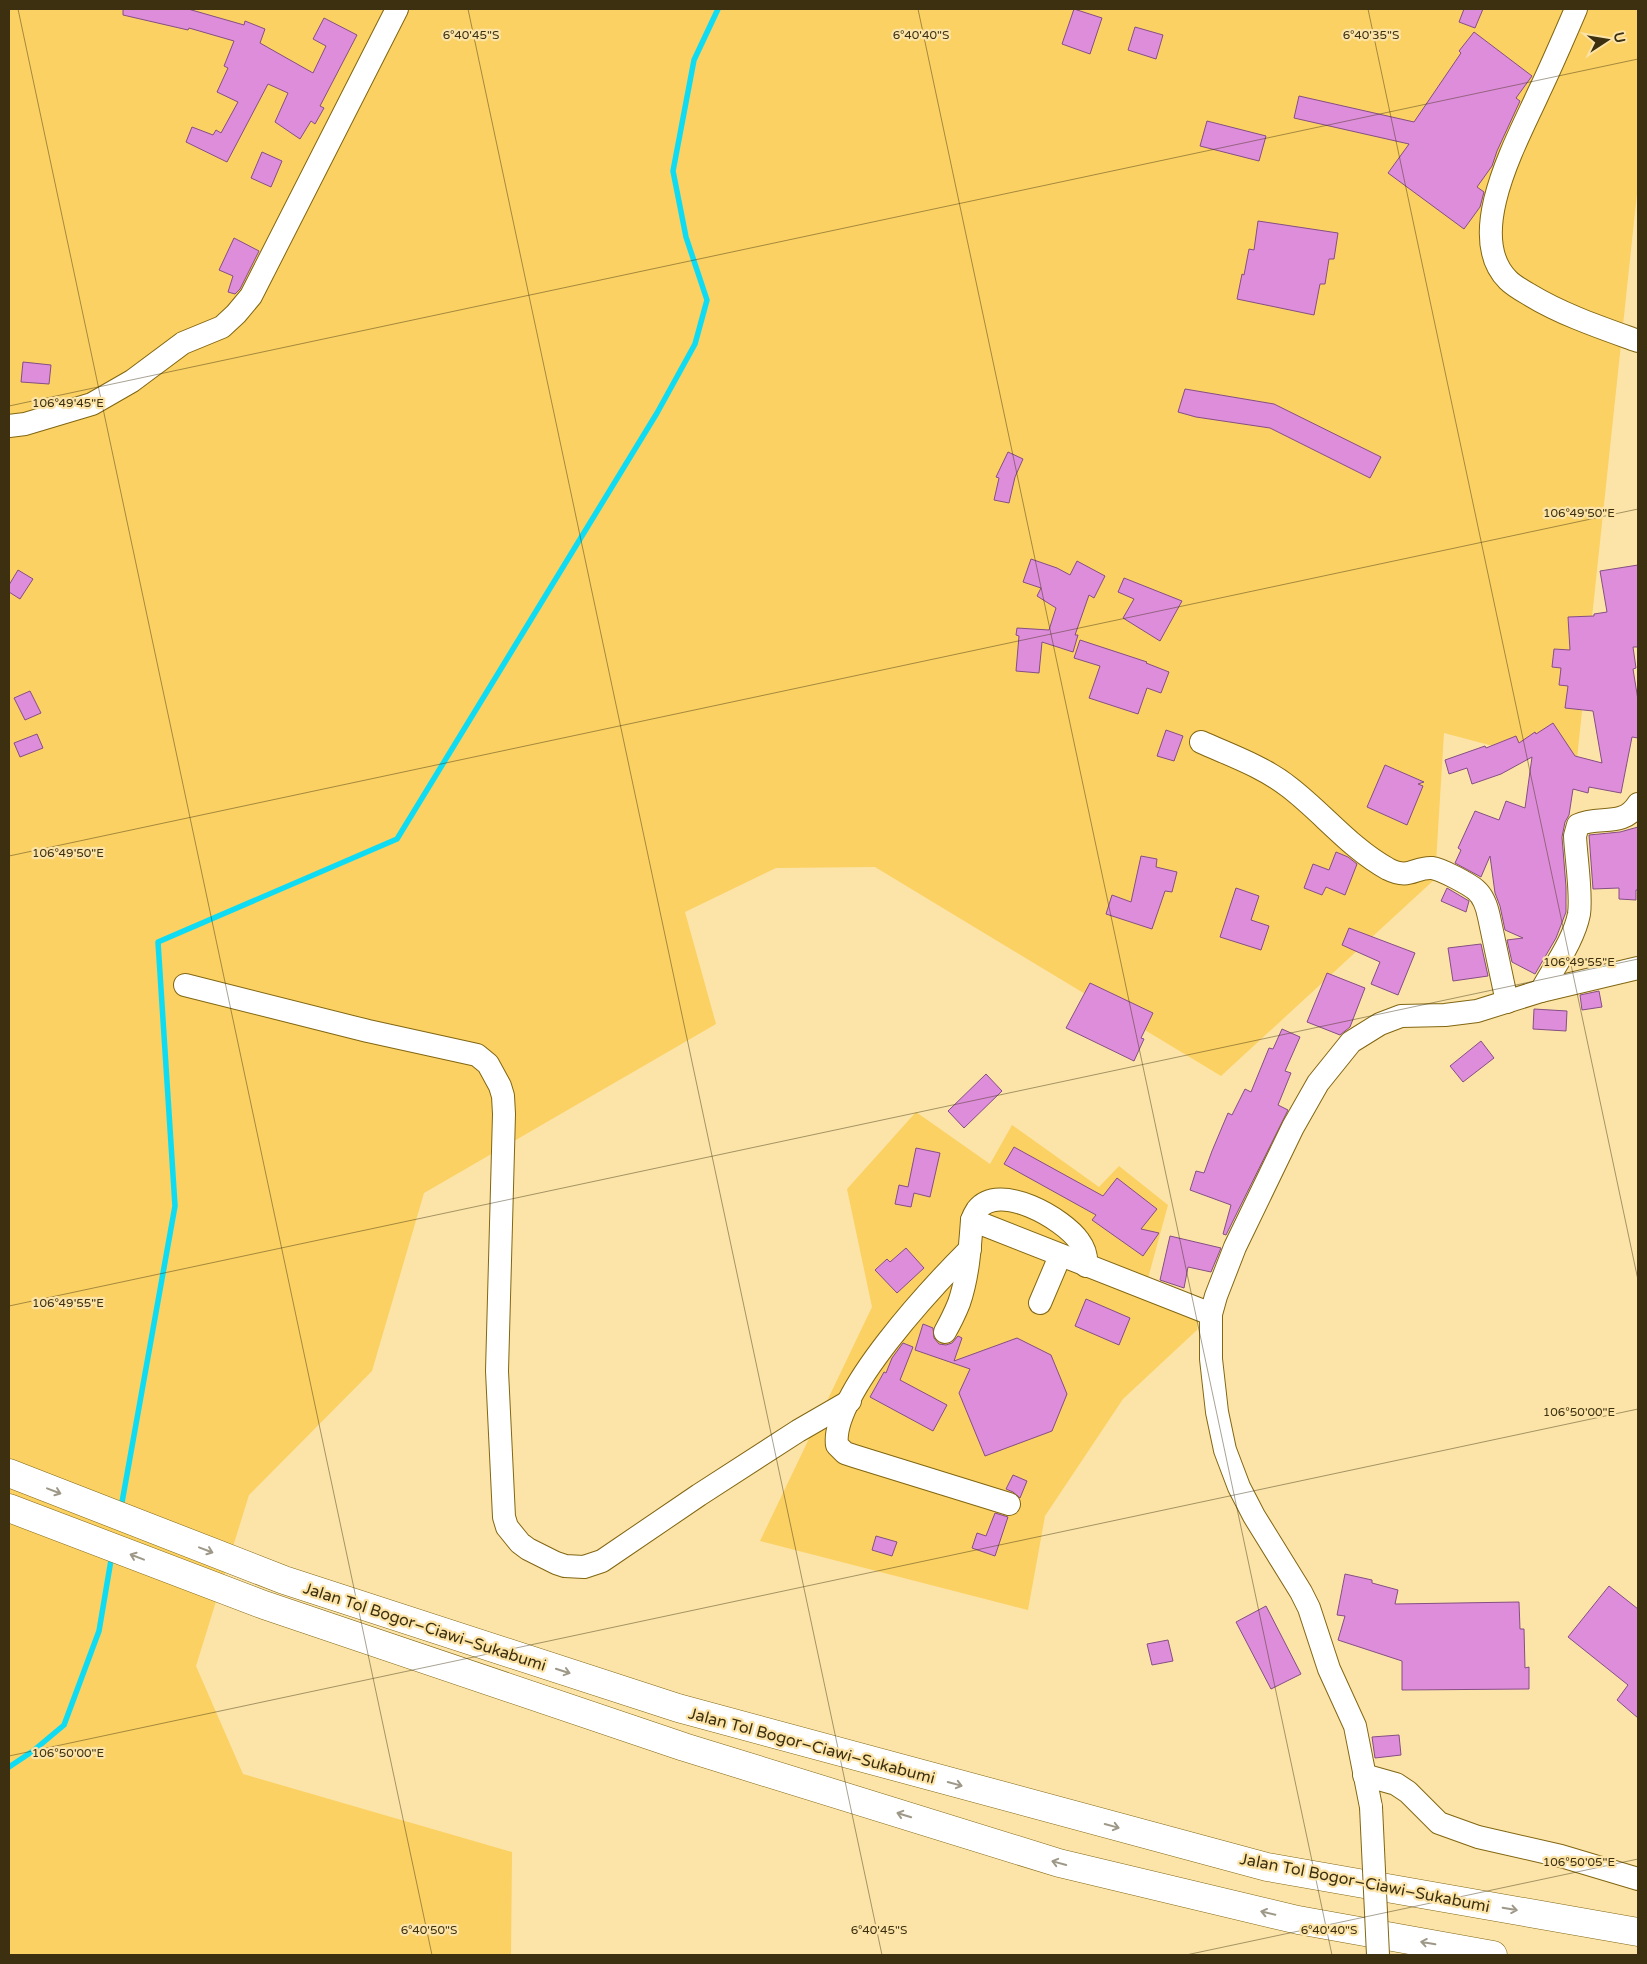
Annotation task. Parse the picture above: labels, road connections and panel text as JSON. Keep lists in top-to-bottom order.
{
  "streets": {
    "highway": ["Jalan Tol Bogor–Ciawi–Sukabumi"]
  },
  "north": "right",
  "coordinates": [
    "6°40'45\"S",
    "6°40'40\"S",
    "6°40'35\"S",
    "106°49'45\"E",
    "106°49'50\"E",
    "106°49'55\"E",
    "106°50'00\"E",
    "106°50'05\"E",
    "6°40'50\"S"
  ]
}
